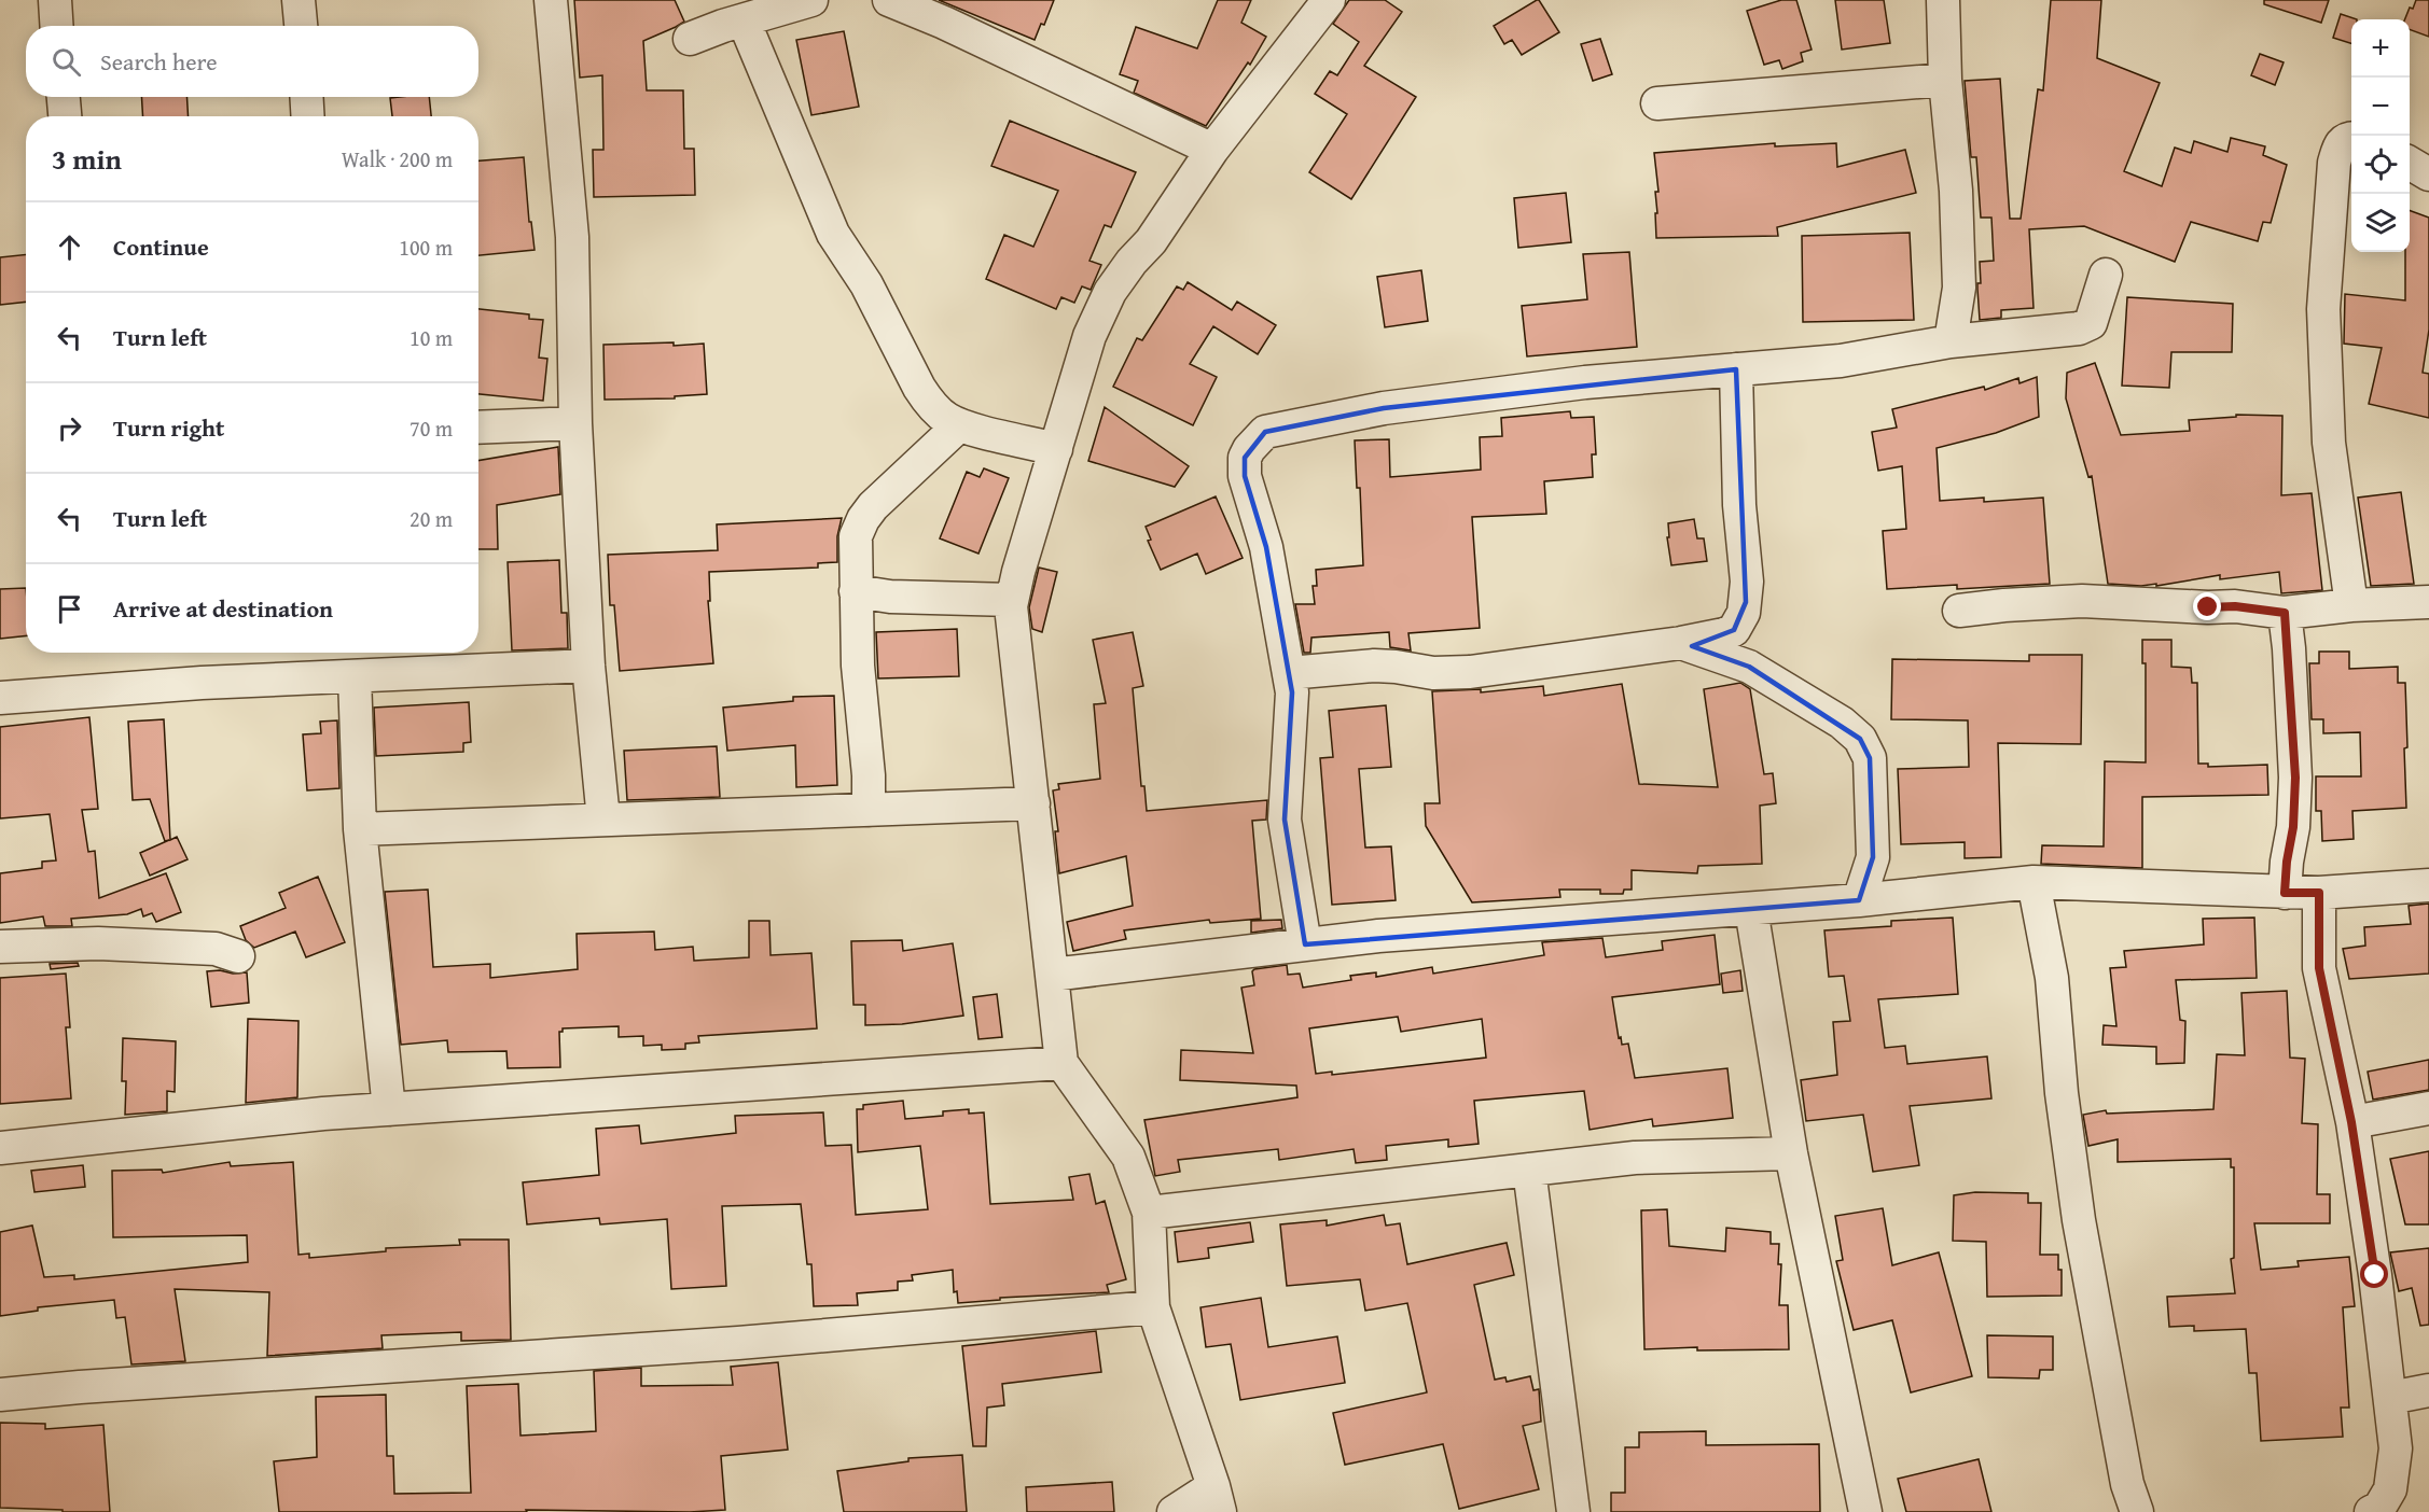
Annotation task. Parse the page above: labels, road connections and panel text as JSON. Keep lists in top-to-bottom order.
{
  "page": {
    "map_buttons": ["+", "−"],
    "search": "Search here",
    "heading": ["3 min", "Walk · 200 m"],
    "list": [
      ["Continue", "100 m"],
      ["Turn left", "10 m"],
      ["Turn right", "70 m"],
      ["Turn left", "20 m"],
      "Arrive at destination"
    ]
  }
}
